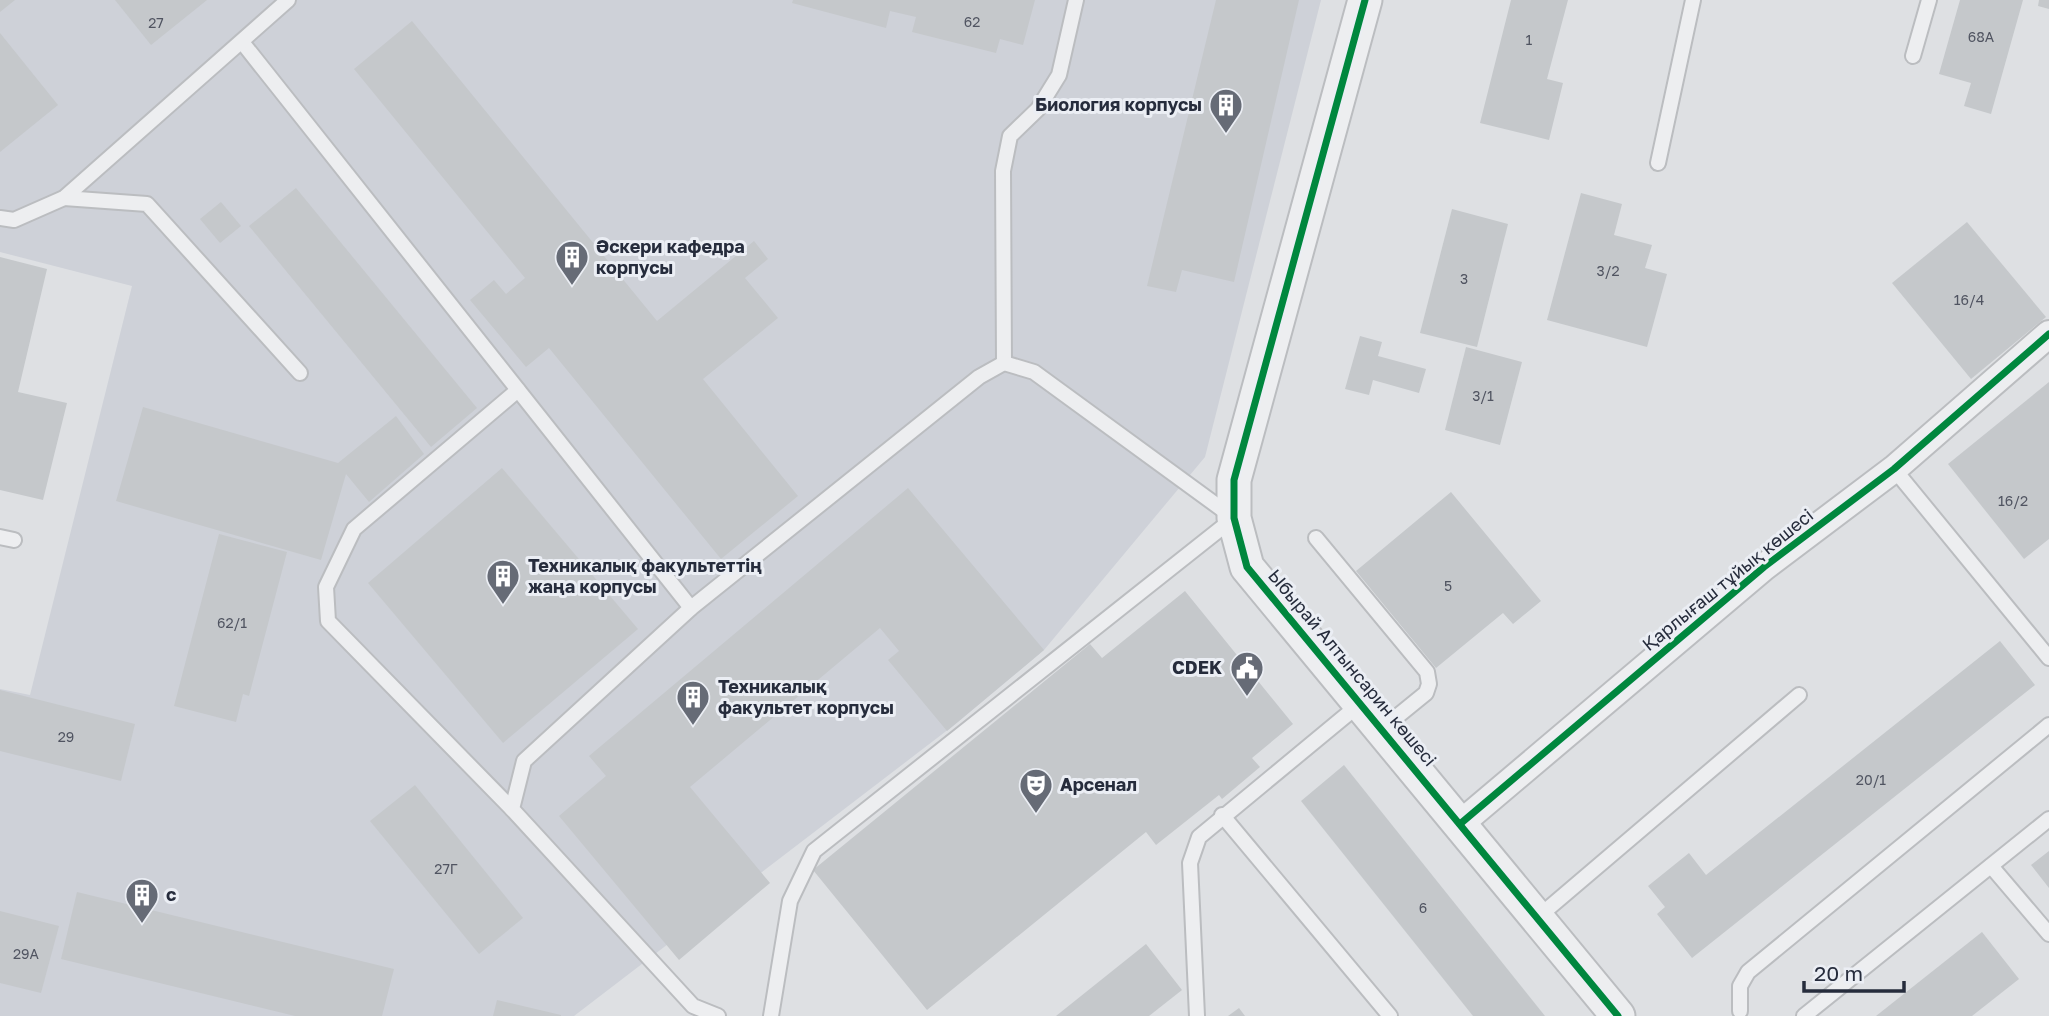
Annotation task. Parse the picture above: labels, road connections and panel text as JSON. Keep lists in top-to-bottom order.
{
  "streets": {
    "street": ["Қарлығаш тұйық көшесі", "Ыбырай Алтынсарин көшесі"]
  },
  "crossings": [
    ["Қарлығаш тұйық көшесі", "Ыбырай Алтынсарин көшесі"]
  ],
  "places": {
    "building": [
      "Биология корпусы",
      "Әскери кафедра корпусы",
      "Техникалық факультеттің жаңа корпусы",
      "Техникалық факультет корпусы",
      "с"
    ],
    "public building": ["CDEK"],
    "theatre": ["Арсенал"]
  },
  "house_numbers": [
    "62",
    "27",
    "68А",
    "1",
    "3/2",
    "3",
    "16/4",
    "3/1",
    "16/2",
    "5",
    "62/1",
    "29",
    "20/1",
    "27Г",
    "6",
    "29А"
  ],
  "scale_bar": "20 m"
}
